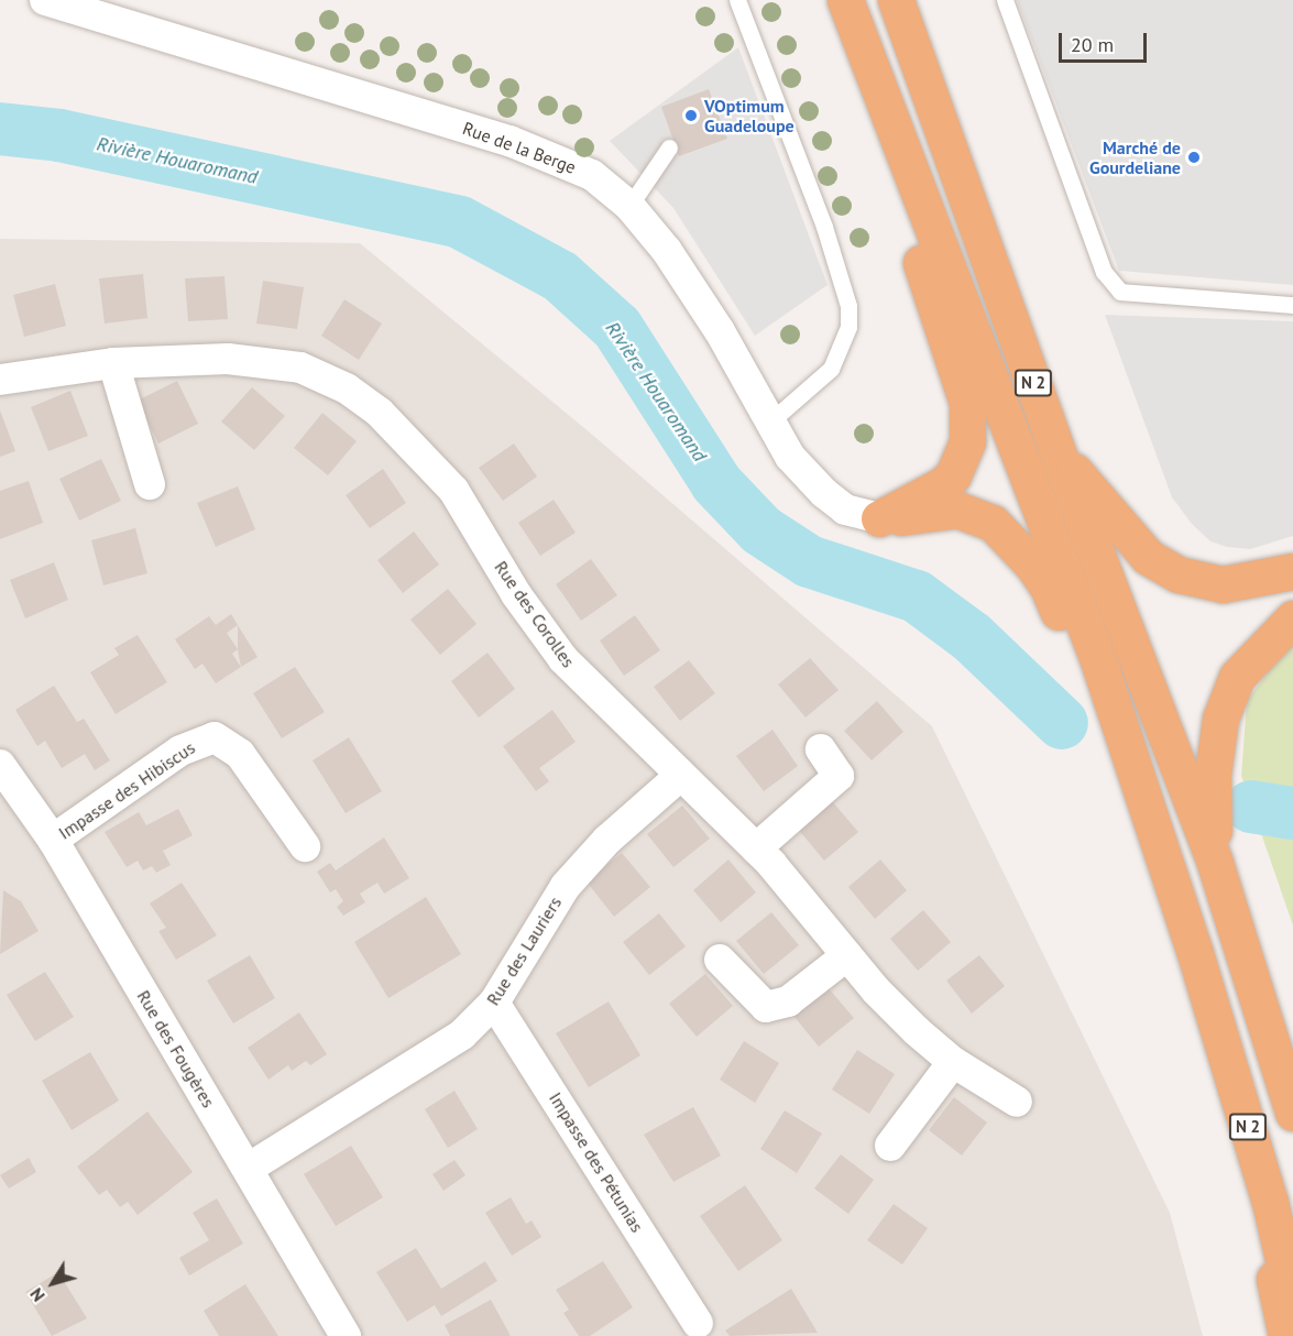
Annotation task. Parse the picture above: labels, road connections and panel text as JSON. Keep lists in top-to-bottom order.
{
  "streets": {
    "highway": ["N 2"],
    "street": [
      "Rue de la Berge",
      "Rue des Corolles",
      "Impasse des Hibiscus",
      "Rue des Lauriers",
      "Rue des Fougères",
      "Impasse des Pétunias"
    ]
  },
  "crossings": [
    ["Rue des Corolles", "Rue des Lauriers"],
    ["Impasse des Hibiscus", "Rue des Fougères"],
    ["Rue des Lauriers", "Rue des Fougères"],
    ["Rue des Lauriers", "Impasse des Pétunias"]
  ],
  "water": ["Rivière Houaromand"],
  "places": ["VOptimum Guadeloupe", "Marché de Gourdeliane"],
  "scale_bar": "20 m",
  "north": "bottom left"
}
